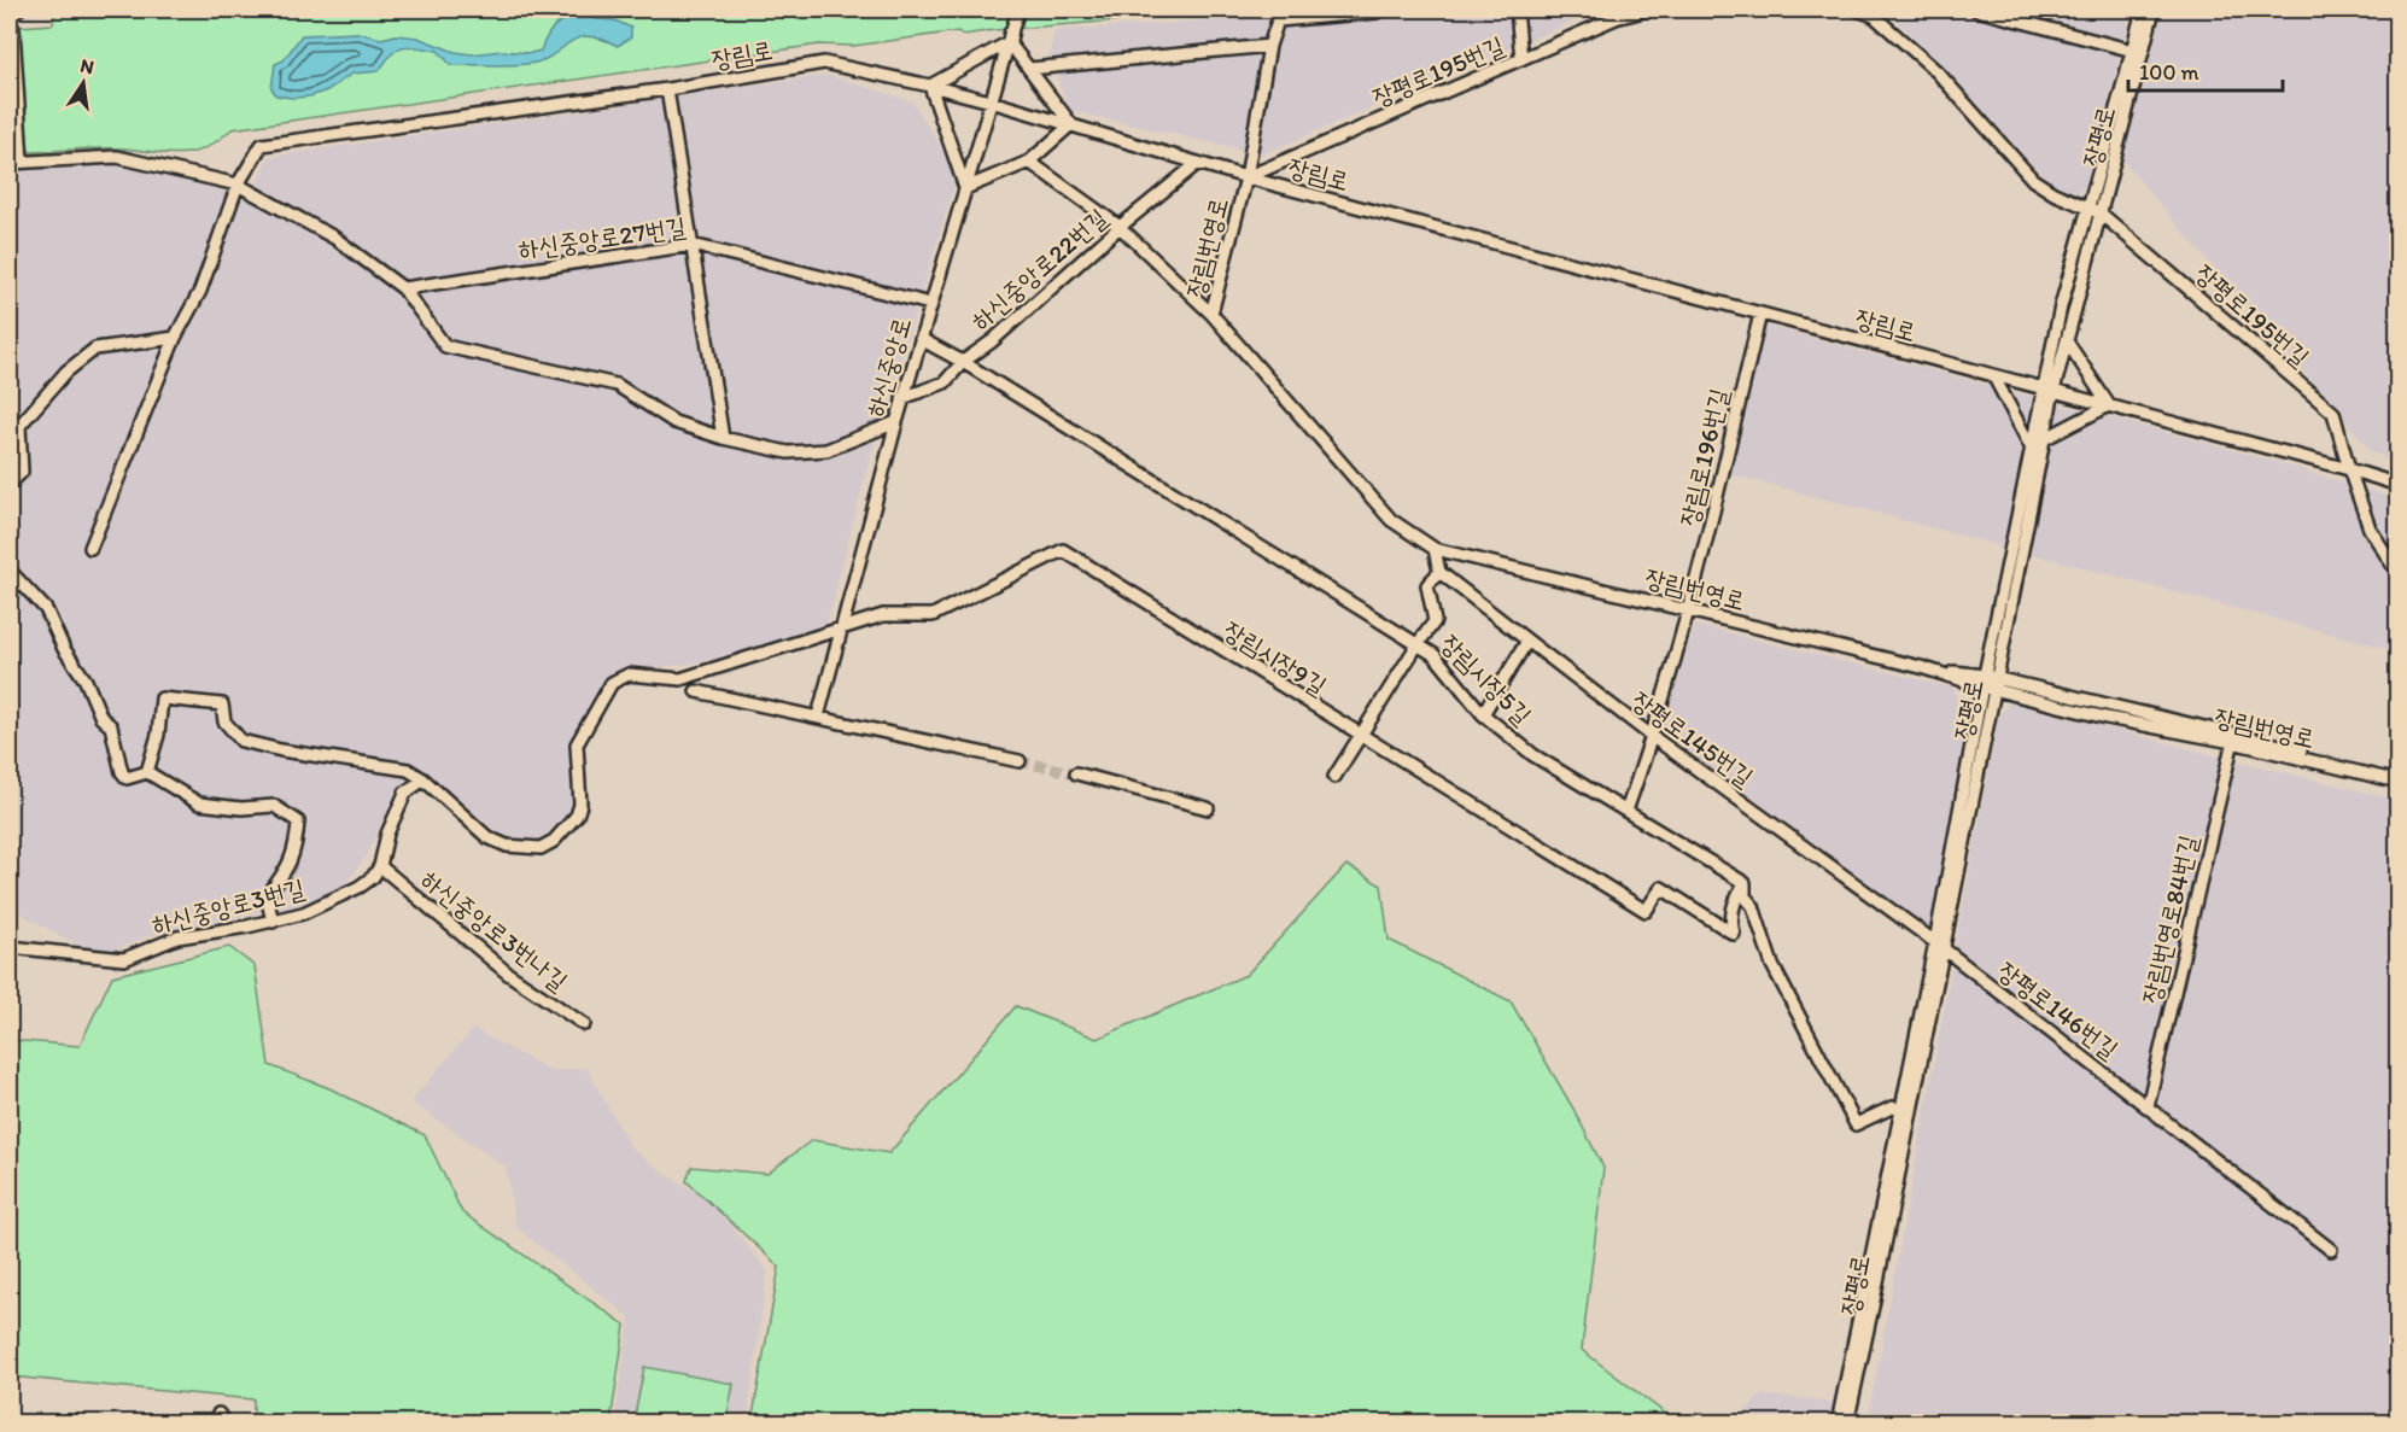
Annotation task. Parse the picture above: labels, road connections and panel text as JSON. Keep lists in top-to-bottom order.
{
  "streets": {
    "street": [
      "장림로",
      "장평로195번길",
      "장평로",
      "하신중앙로27번길",
      "장림번영로",
      "하신중앙로22번길",
      "하신중앙로",
      "장림로196번길",
      "장림시장9길",
      "장림시장5길",
      "장평로145번길",
      "하신중앙로3번길",
      "장림번영로84번길",
      "하신중앙로3번나길",
      "장평로146번길"
    ]
  },
  "crossings": [
    ["장림로", "장평로195번길"],
    ["장림로", "장평로"],
    ["장림로", "장림번영로"],
    ["장림로", "하신중앙로22번길"],
    ["장림로", "하신중앙로"],
    ["장림로", "장림로196번길"],
    ["장평로195번길", "장평로"],
    ["장평로195번길", "장림번영로"],
    ["장평로", "장림번영로"],
    ["장평로", "장평로145번길"],
    ["장평로", "장평로146번길"],
    ["하신중앙로27번길", "하신중앙로"],
    ["장림번영로", "장림로196번길"],
    ["장림번영로", "장림번영로84번길"],
    ["하신중앙로22번길", "하신중앙로"],
    ["하신중앙로22번길", "장림시장5길"],
    ["하신중앙로", "장림시장9길"],
    ["하신중앙로", "장림시장5길"],
    ["장림로196번길", "장림시장5길"],
    ["장림로196번길", "장평로145번길"],
    ["장림시장9길", "장림시장5길"],
    ["장평로145번길", "장평로146번길"],
    ["하신중앙로3번길", "하신중앙로3번나길"],
    ["장림번영로84번길", "장평로146번길"]
  ],
  "scale_bar": "100 m",
  "north": "top"
}
